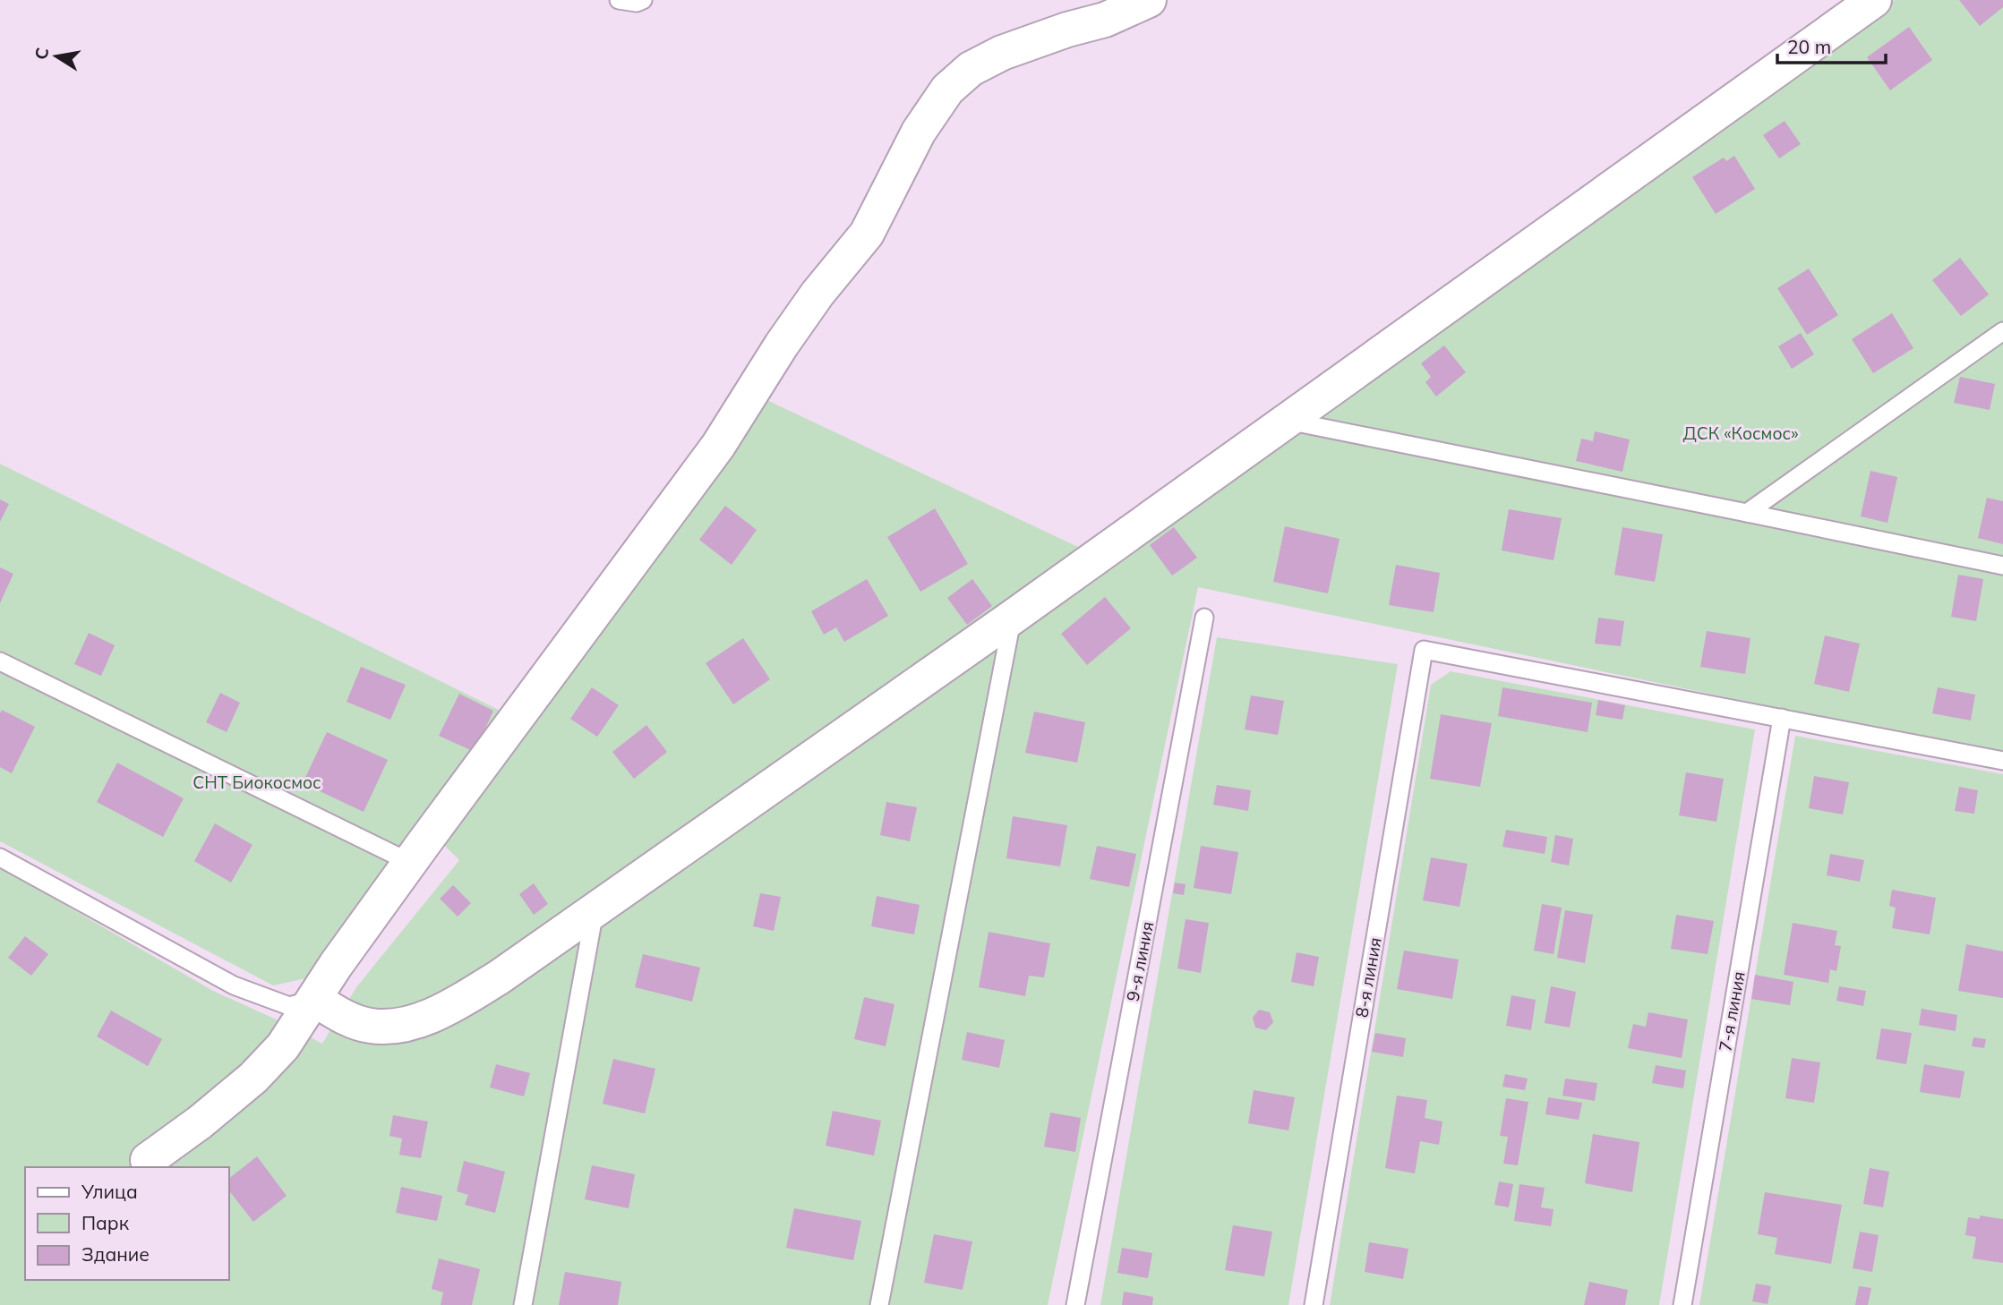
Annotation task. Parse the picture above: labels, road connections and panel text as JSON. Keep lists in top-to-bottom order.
{
  "streets": {
    "lane": ["9-я линия", "8-я линия", "7-я линия"]
  },
  "crossings": [
    ["8-я линия", "7-я линия"]
  ],
  "parks": ["ДСК «Космос»", "СНТ Биокосмос"],
  "legend": ["Улица", "Парк", "Здание"],
  "scale_bar": "20 m",
  "north": "left"
}
